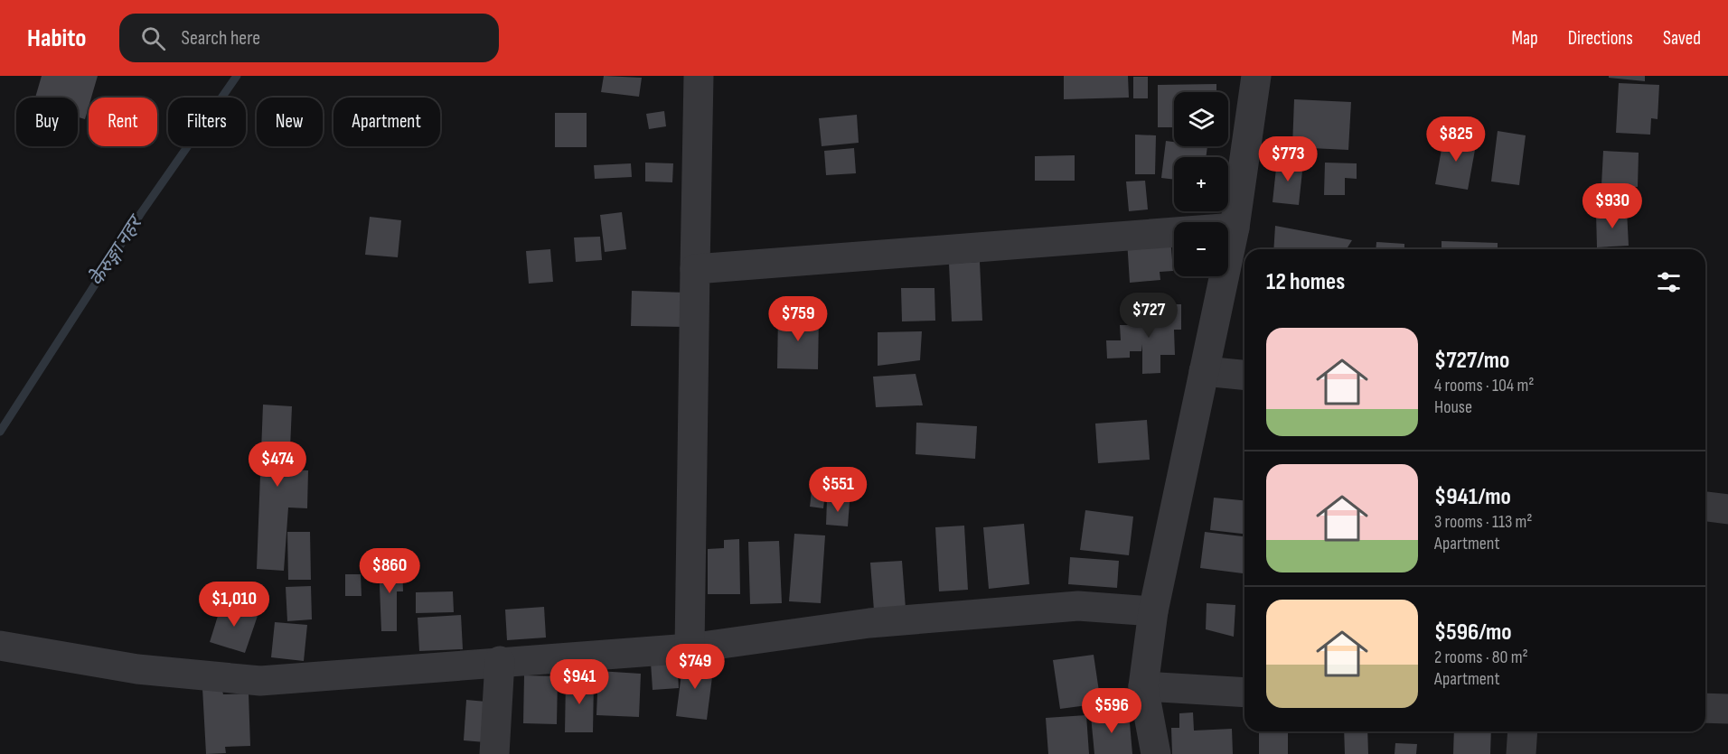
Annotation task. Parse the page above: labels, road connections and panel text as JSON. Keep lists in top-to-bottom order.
{
  "water": ["केेरुङ्गा नहर"],
  "page": {
    "header": "Habito",
    "search": "Search here",
    "nav": ["Map", "Directions", "Saved"],
    "map_buttons": ["+", "−"],
    "chip": [
      "Buy",
      "Rent",
      "Filters",
      "New",
      "Apartment"
    ],
    "price": [
      "$825",
      "$773",
      "$930",
      "$727",
      "$759",
      "$474",
      "$551",
      "$860",
      "$1,010",
      "$749",
      "$941",
      "$596"
    ],
    "heading": "12 homes",
    "list": [
      {
        "name": "$727/mo",
        "note": "4 rooms · 104 m² · House"
      },
      {
        "name": "$941/mo",
        "note": "3 rooms · 113 m² · Apartment"
      },
      {
        "name": "$596/mo",
        "note": "2 rooms · 80 m² · Apartment"
      }
    ]
  }
}
